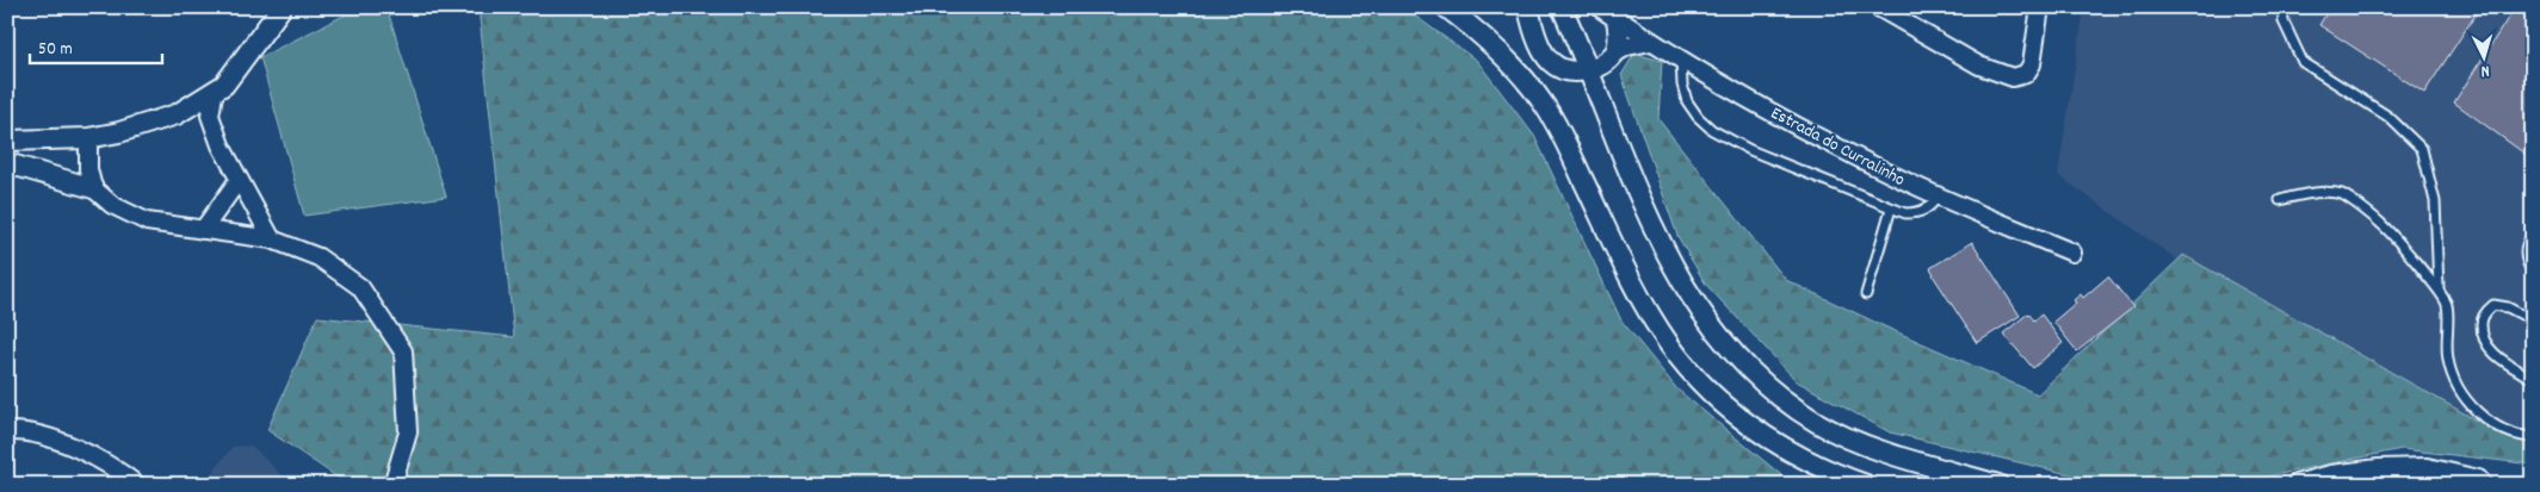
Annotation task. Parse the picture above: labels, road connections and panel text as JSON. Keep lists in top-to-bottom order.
{
  "streets": {
    "street": ["Estrada do Curralinho"]
  },
  "scale_bar": "50 m",
  "north": "bottom"
}
